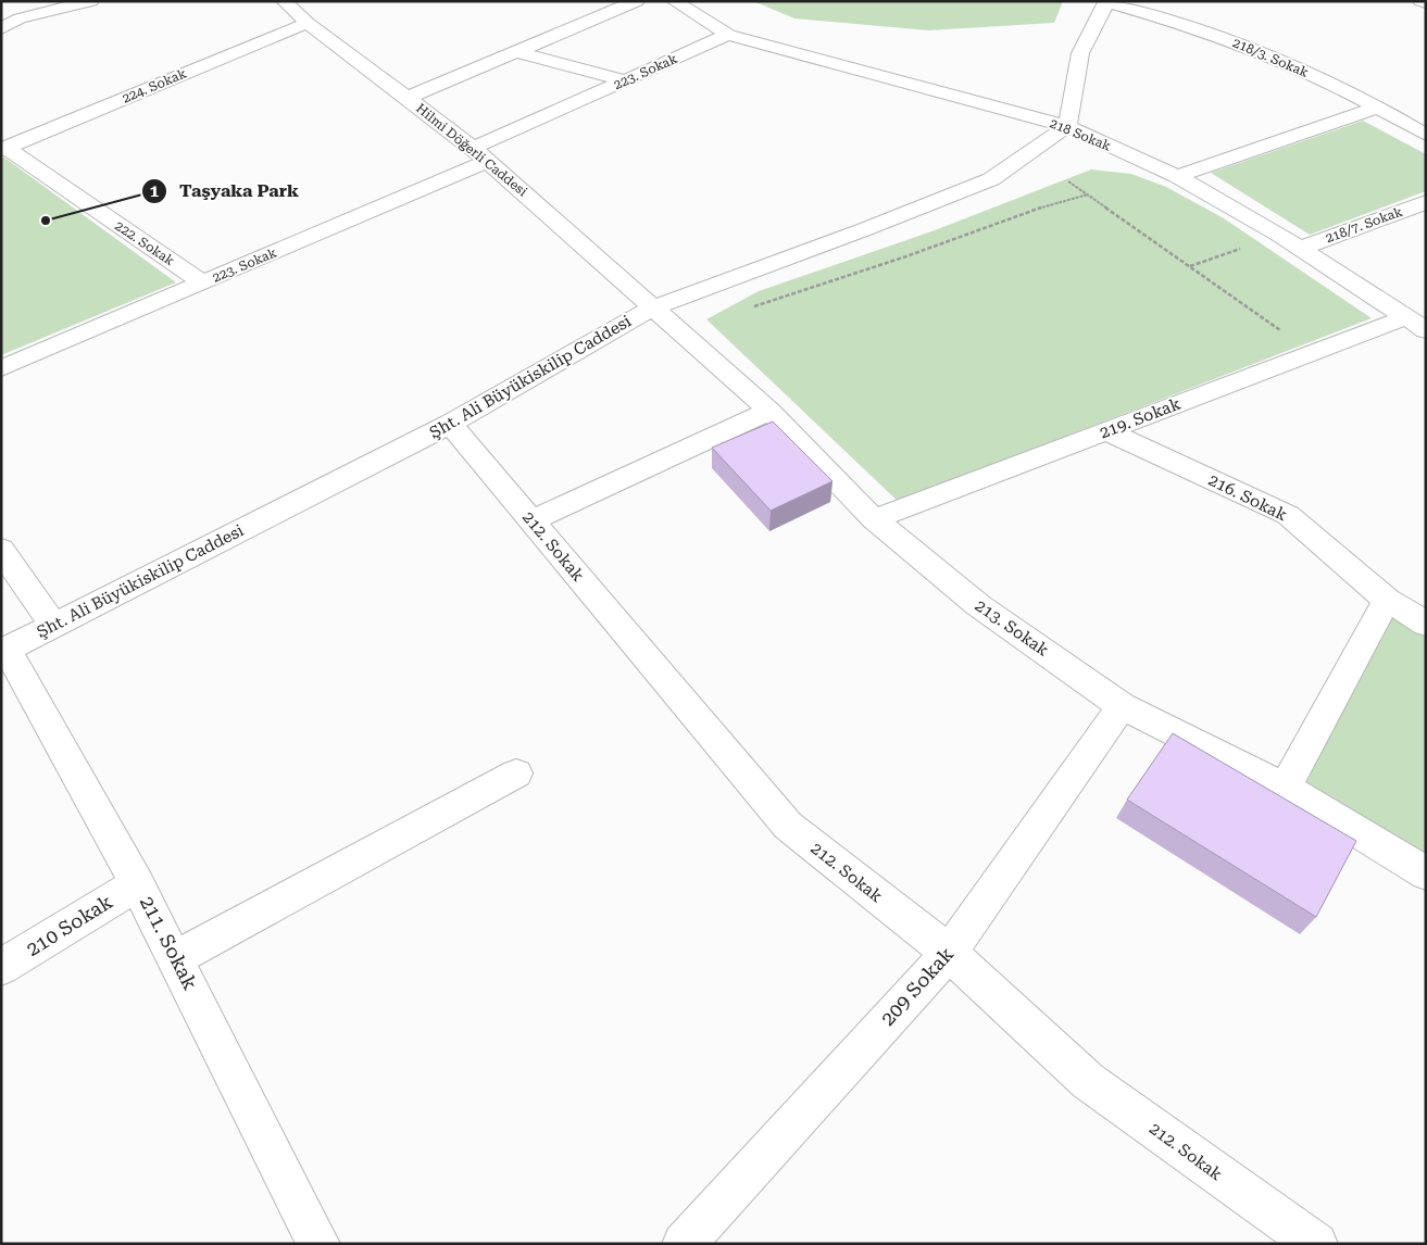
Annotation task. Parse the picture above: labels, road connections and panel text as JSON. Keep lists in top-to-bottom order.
{
  "streets": {
    "street": [
      "218/3. Sokak",
      "223. Sokak",
      "224. Sokak",
      "218 Sokak",
      "Hilmi Döğerli Caddesi",
      "218/7. Sokak",
      "222. Sokak",
      "Şht. Ali Büyükiskilip Caddesi",
      "219. Sokak",
      "216. Sokak",
      "212. Sokak",
      "213. Sokak",
      "210 Sokak",
      "211. Sokak",
      "209 Sokak"
    ]
  },
  "crossings": [
    ["223. Sokak", "218 Sokak"],
    ["223. Sokak", "Hilmi Döğerli Caddesi"],
    ["223. Sokak", "222. Sokak"],
    ["224. Sokak", "Hilmi Döğerli Caddesi"],
    ["224. Sokak", "222. Sokak"],
    ["218 Sokak", "218/7. Sokak"],
    ["218 Sokak", "Şht. Ali Büyükiskilip Caddesi"],
    ["218 Sokak", "219. Sokak"],
    ["Hilmi Döğerli Caddesi", "Şht. Ali Büyükiskilip Caddesi"],
    ["Hilmi Döğerli Caddesi", "213. Sokak"],
    ["Şht. Ali Büyükiskilip Caddesi", "212. Sokak"],
    ["Şht. Ali Büyükiskilip Caddesi", "213. Sokak"],
    ["Şht. Ali Büyükiskilip Caddesi", "211. Sokak"],
    ["219. Sokak", "216. Sokak"],
    ["219. Sokak", "213. Sokak"],
    ["212. Sokak", "209 Sokak"],
    ["213. Sokak", "209 Sokak"],
    ["210 Sokak", "211. Sokak"]
  ],
  "places": ["Taşyaka Park"]
}
